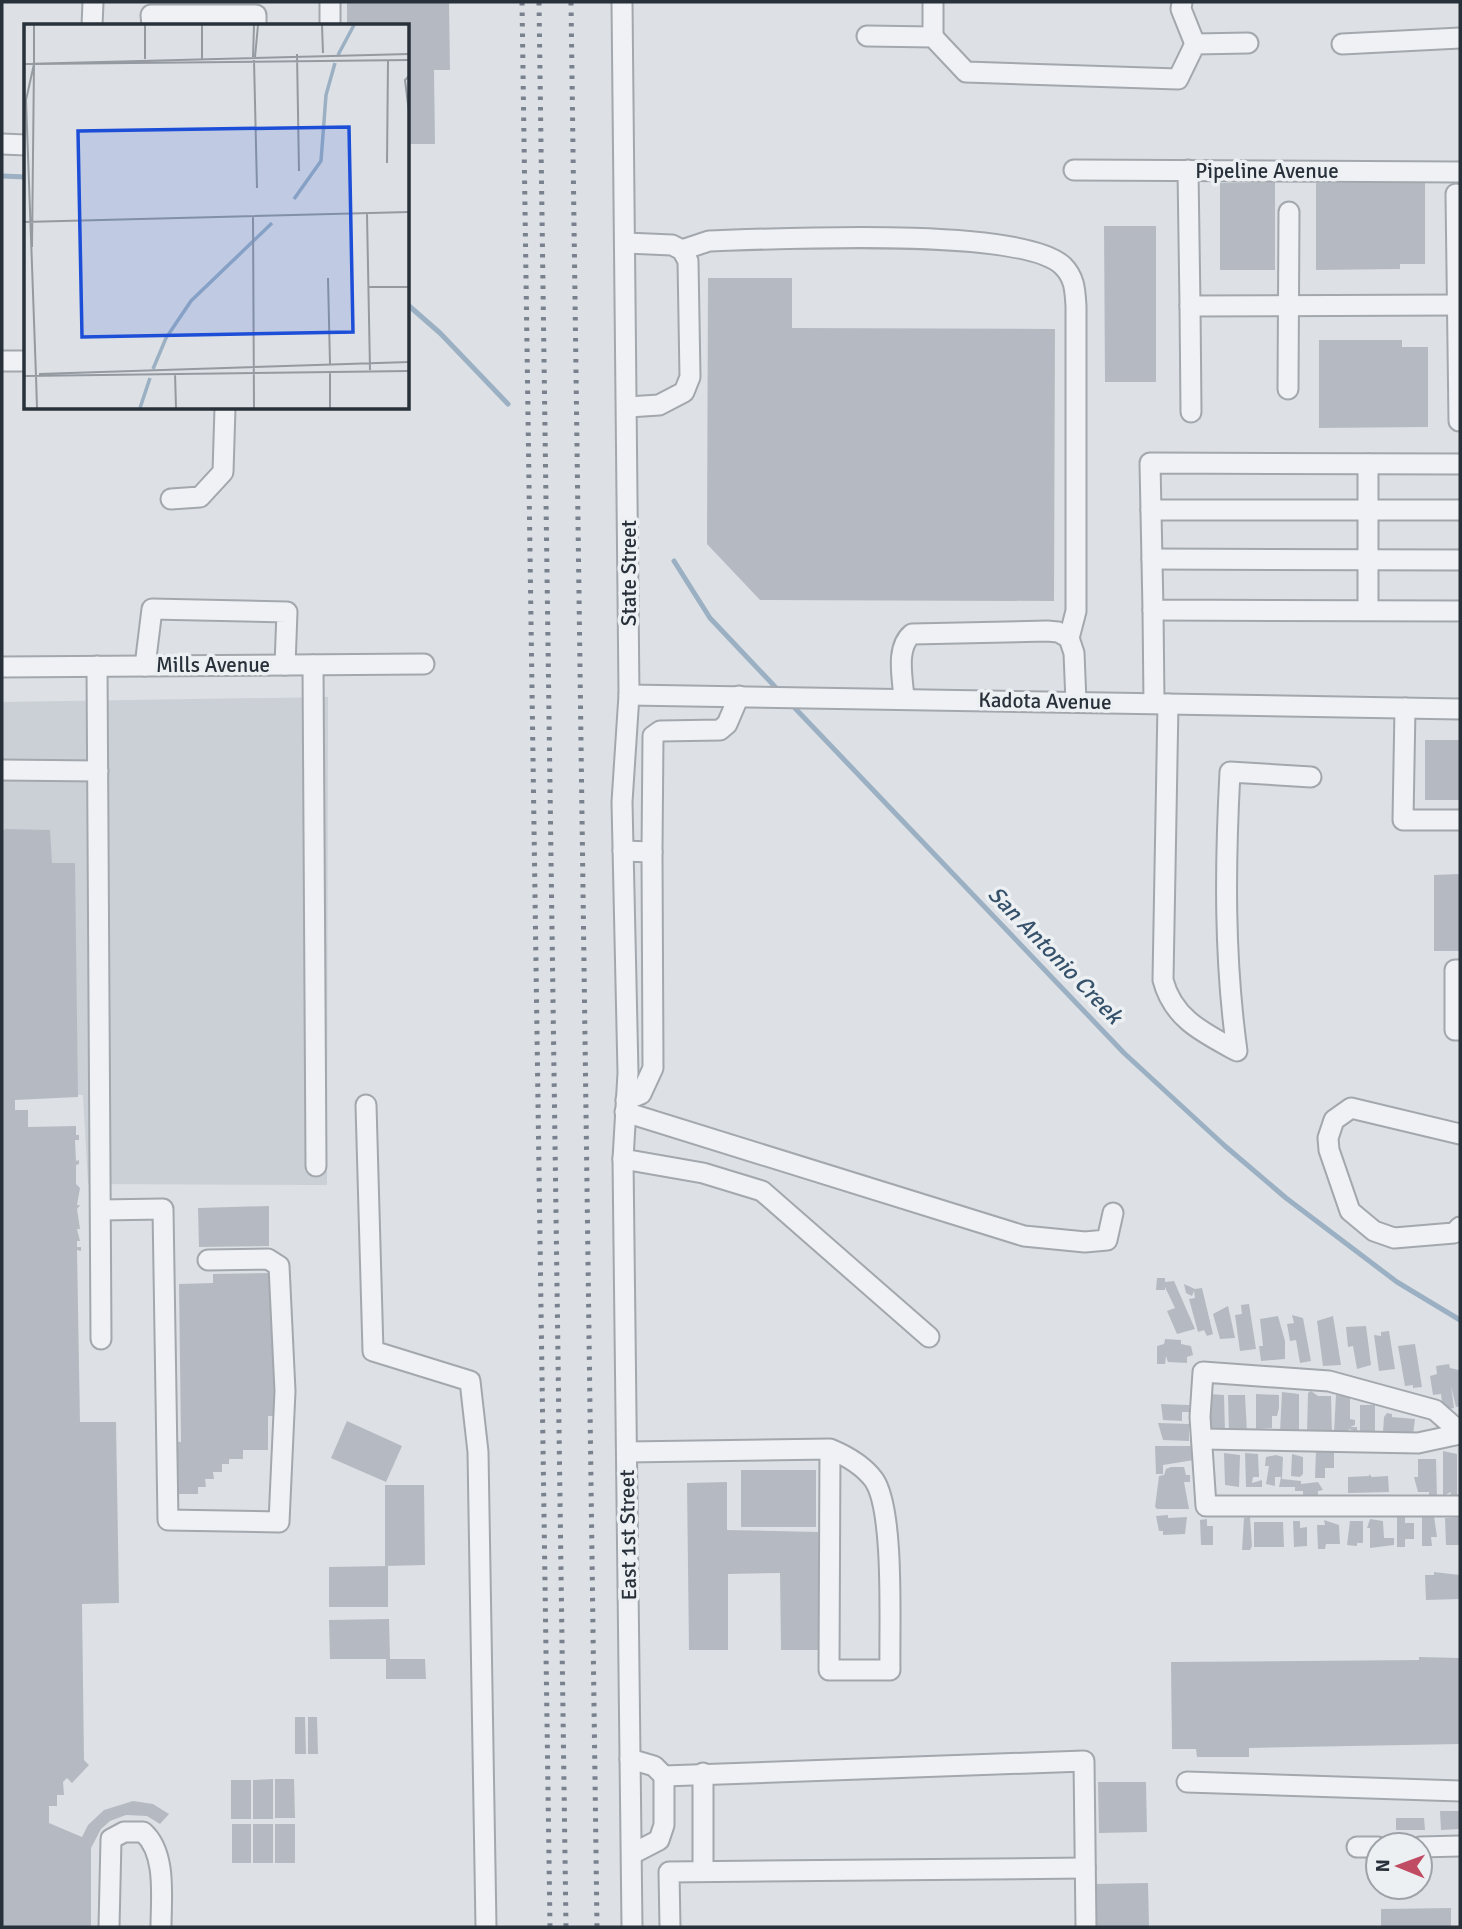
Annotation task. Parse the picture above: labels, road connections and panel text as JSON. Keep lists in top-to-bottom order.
{
  "streets": {
    "street": [
      "Pipeline Avenue",
      "State Street",
      "Mills Avenue",
      "Kadota Avenue",
      "East 1st Street"
    ]
  },
  "crossings": [
    ["State Street", "Kadota Avenue"],
    ["State Street", "East 1st Street"]
  ],
  "water": ["San Antonio Creek"],
  "north": "left"
}
